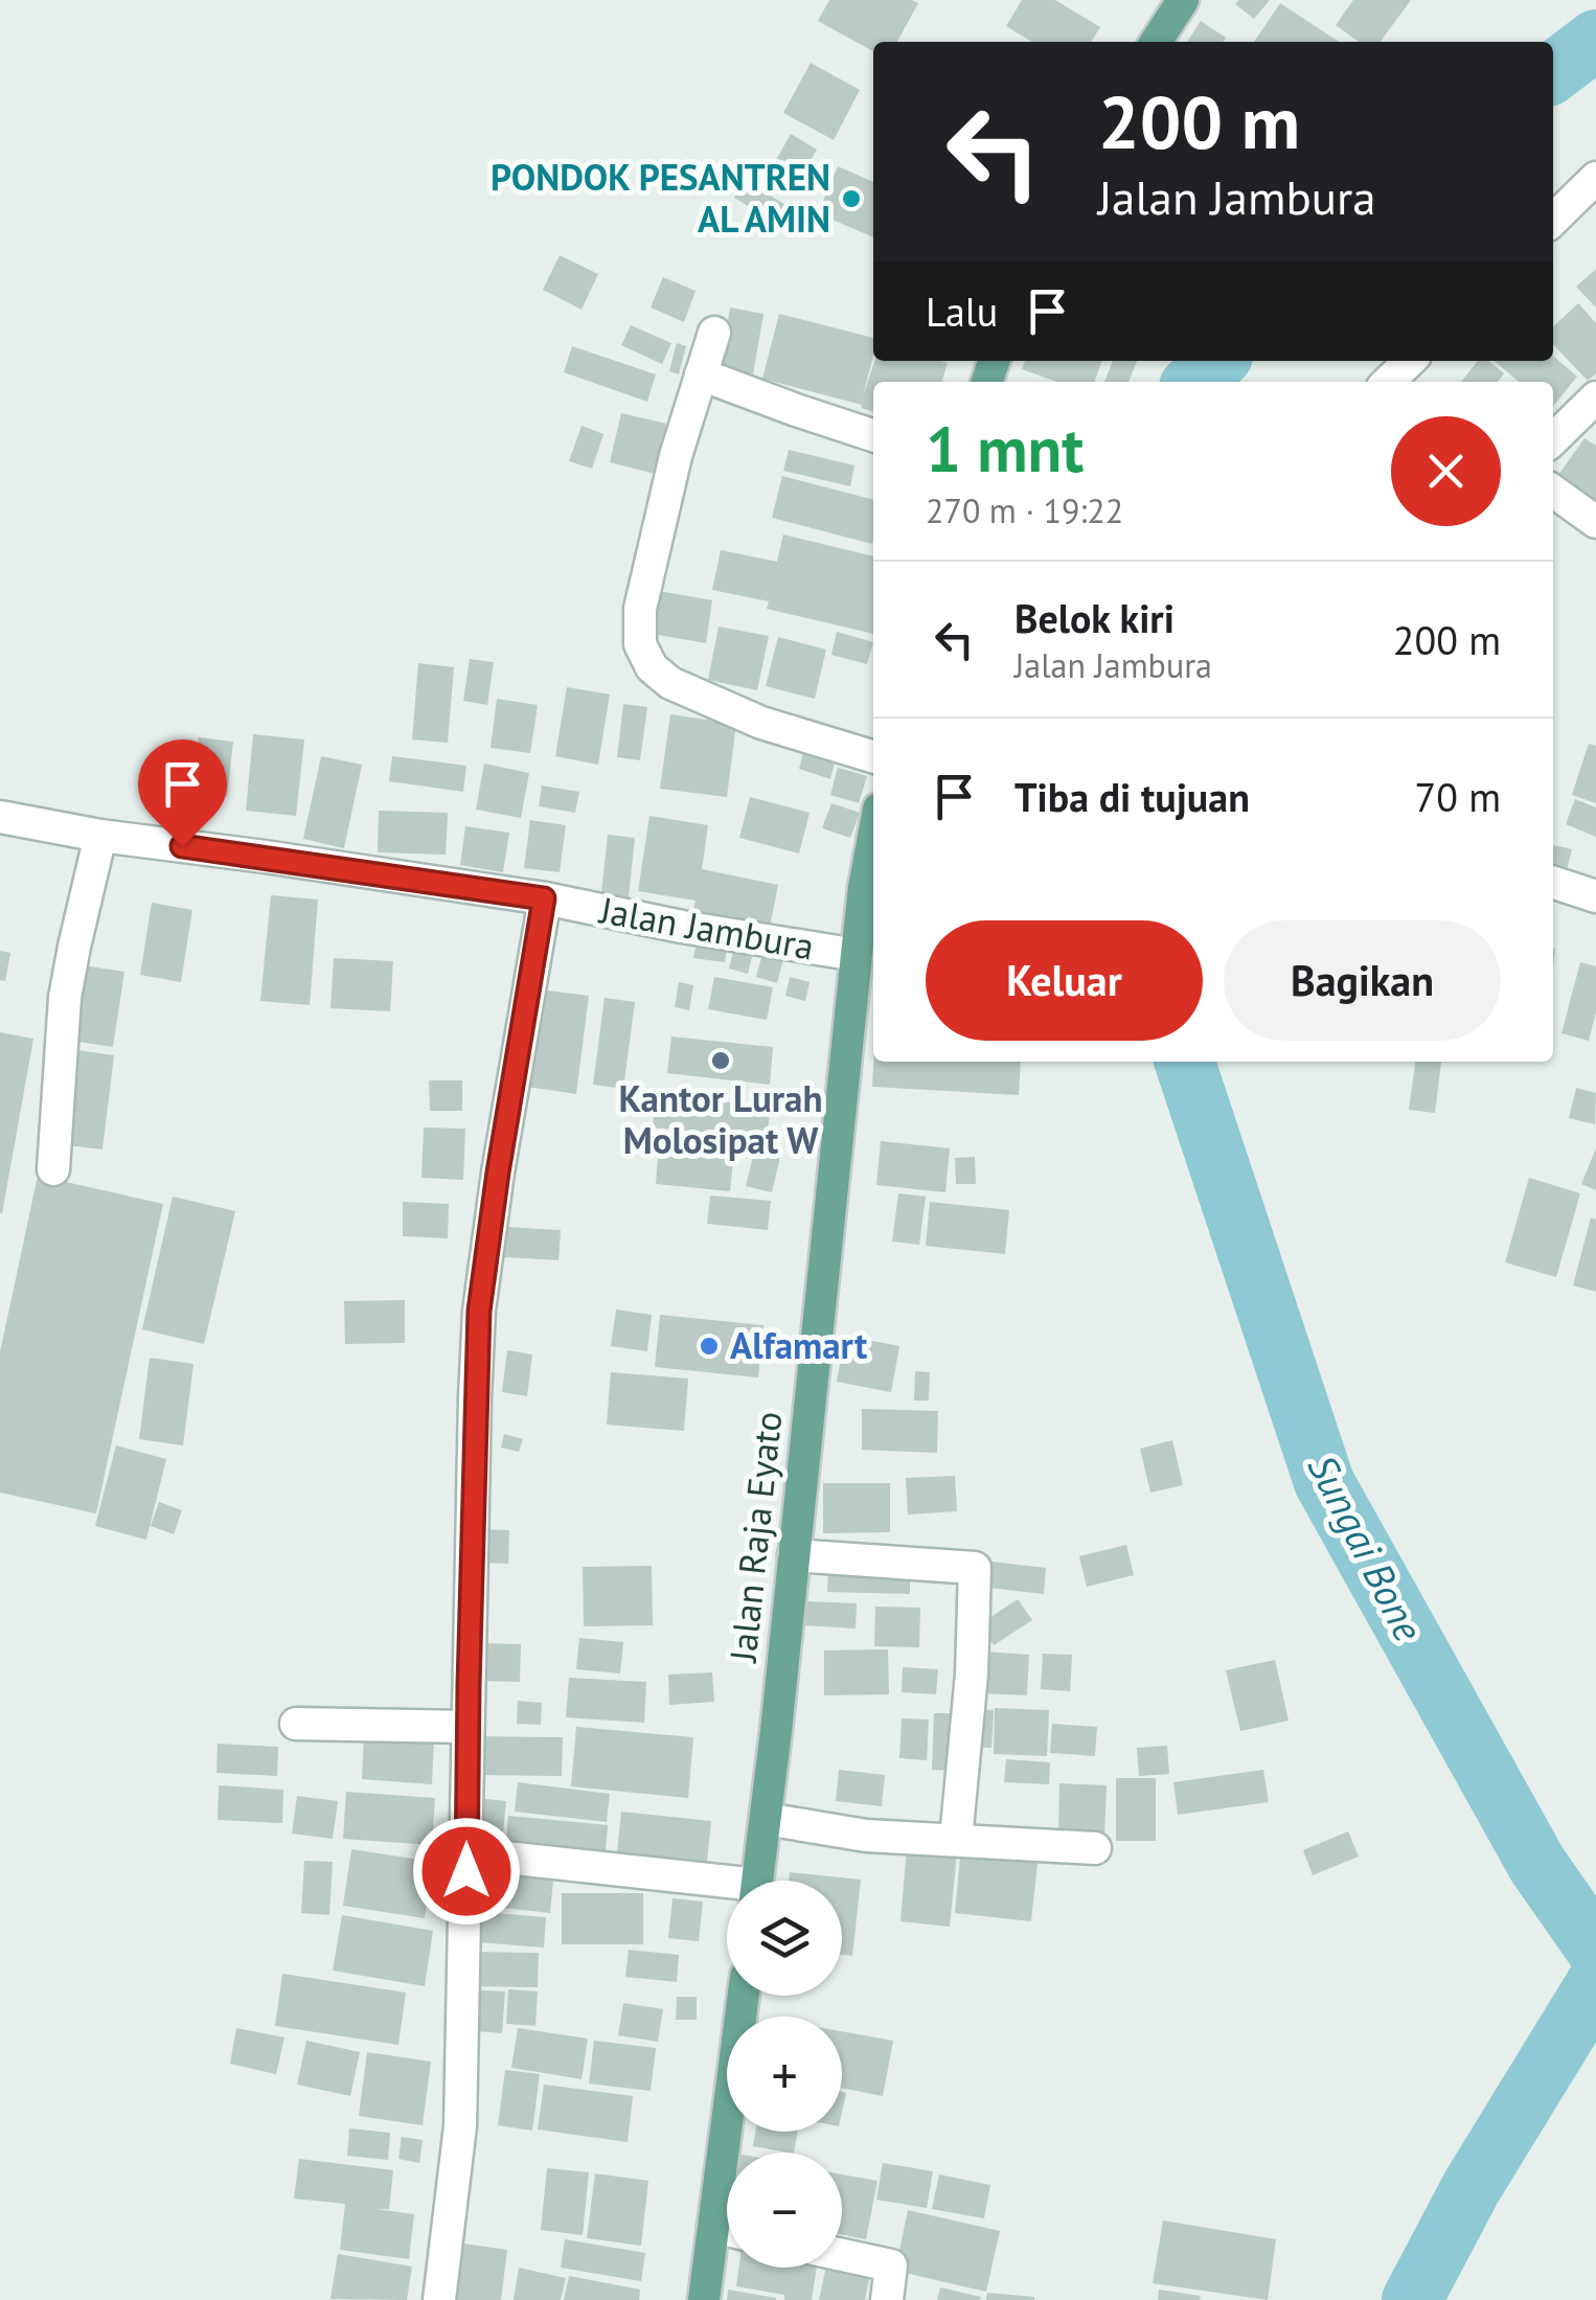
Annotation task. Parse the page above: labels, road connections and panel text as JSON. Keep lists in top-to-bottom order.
{
  "streets": {
    "main road": ["Jalan Raja Eyato"],
    "street": ["Jalan Jambura"]
  },
  "crossings": [
    ["Jalan Jambura", "Jalan Raja Eyato"]
  ],
  "water": ["Sungai Bone"],
  "places": ["PONDOK PESANTREN AL AMIN", "Kantor Lurah Molosipat W", "Alfamart"],
  "page": {
    "turn": ["200 m", "Jalan Jambura"],
    "then": "Lalu",
    "heading": ["1 mnt", "270 m · 19:22"],
    "list": [
      {
        "name": "Belok kiri",
        "note": "Jalan Jambura",
        "value": "200 m"
      },
      {
        "name": "Tiba di tujuan",
        "value": "70 m"
      }
    ],
    "buttons": ["Keluar", "Bagikan"],
    "map_buttons": ["+", "−"]
  }
}
